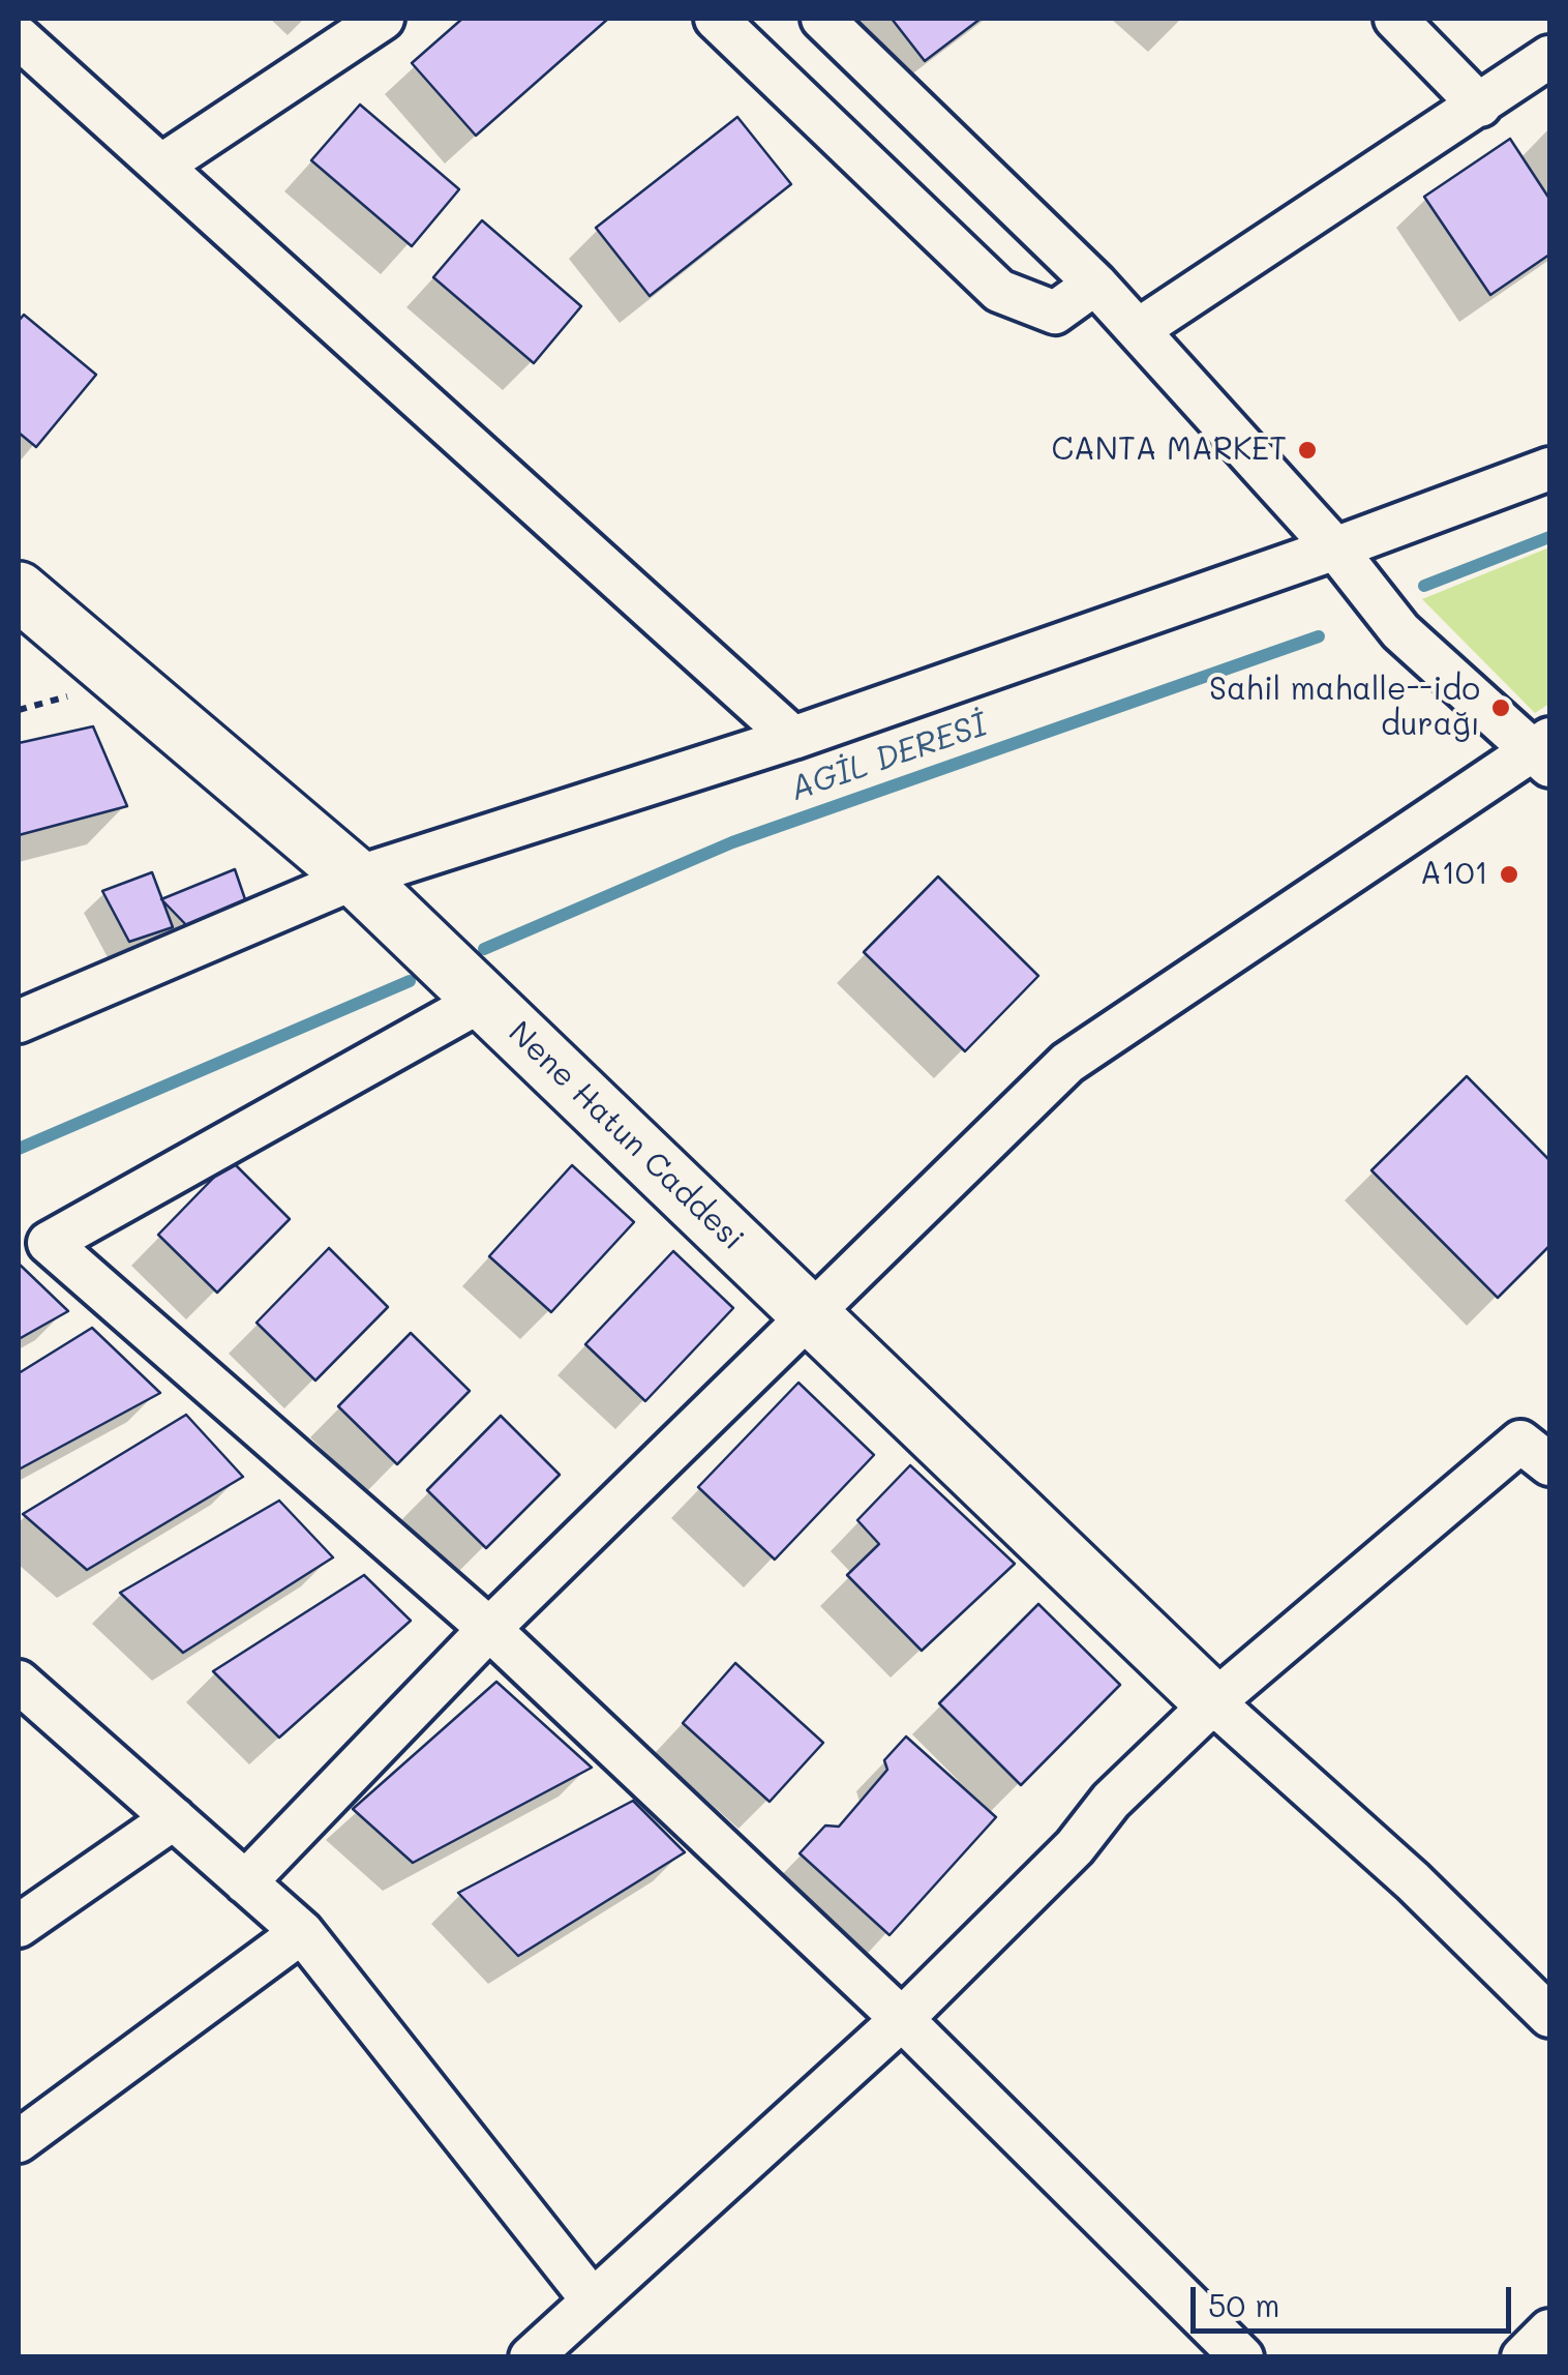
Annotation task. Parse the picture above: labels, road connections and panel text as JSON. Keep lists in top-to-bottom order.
{
  "streets": {
    "street": ["Nene Hatun Caddesi"]
  },
  "water": ["AGİL DERESİ"],
  "places": ["CANTA MARKET", "Sahil mahalle--ido durağı", "A101"],
  "scale_bar": "50 m"
}
